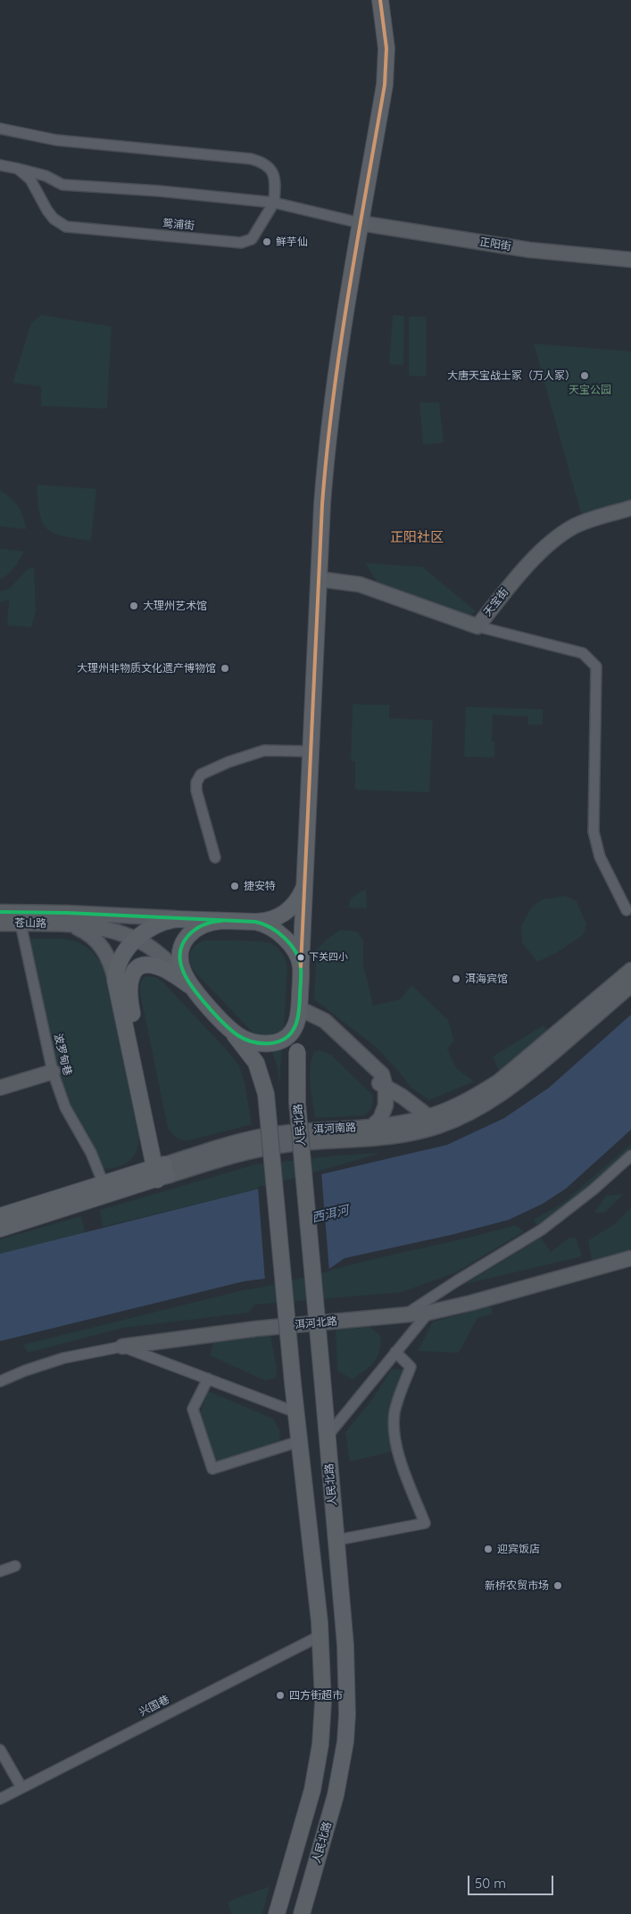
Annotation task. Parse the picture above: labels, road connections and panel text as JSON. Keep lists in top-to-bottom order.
{
  "streets": {
    "main road": [
      "正阳街",
      "天宝街",
      "苍山路",
      "人民北路",
      "洱河南路",
      "洱河北路"
    ],
    "street": ["鸳浦街", "波罗甸巷", "兴国巷"]
  },
  "crossings": [
    ["苍山路", "波罗甸巷"],
    ["苍山路", "人民北路"],
    ["波罗甸巷", "洱河南路"]
  ],
  "districts": ["正阳社区"],
  "water": ["西洱河"],
  "parks": ["天宝公园"],
  "places": [
    "鲜芋仙",
    "大唐天宝战士冢（万人冢）",
    "大理州艺术馆",
    "大理州非物质文化遗产博物馆",
    "捷安特",
    "下关四小",
    "洱海宾馆",
    "迎宾饭店",
    "新桥农贸市场",
    "四方街超市"
  ],
  "scale_bar": "50 m"
}
